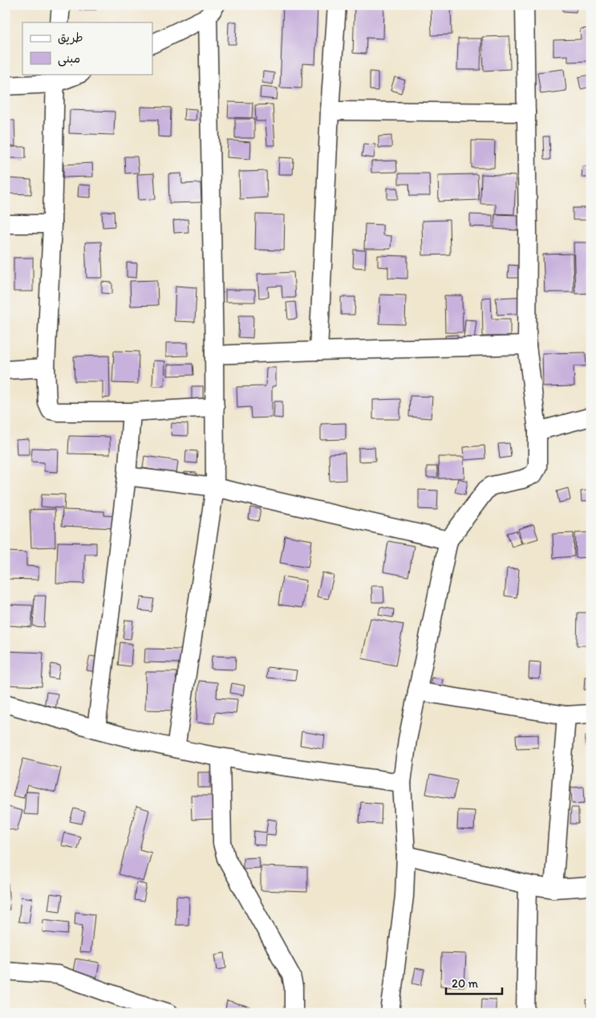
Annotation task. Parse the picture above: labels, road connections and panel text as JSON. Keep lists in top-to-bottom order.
{
  "legend": ["طريق", "مبنى"],
  "scale_bar": "20 m"
}
